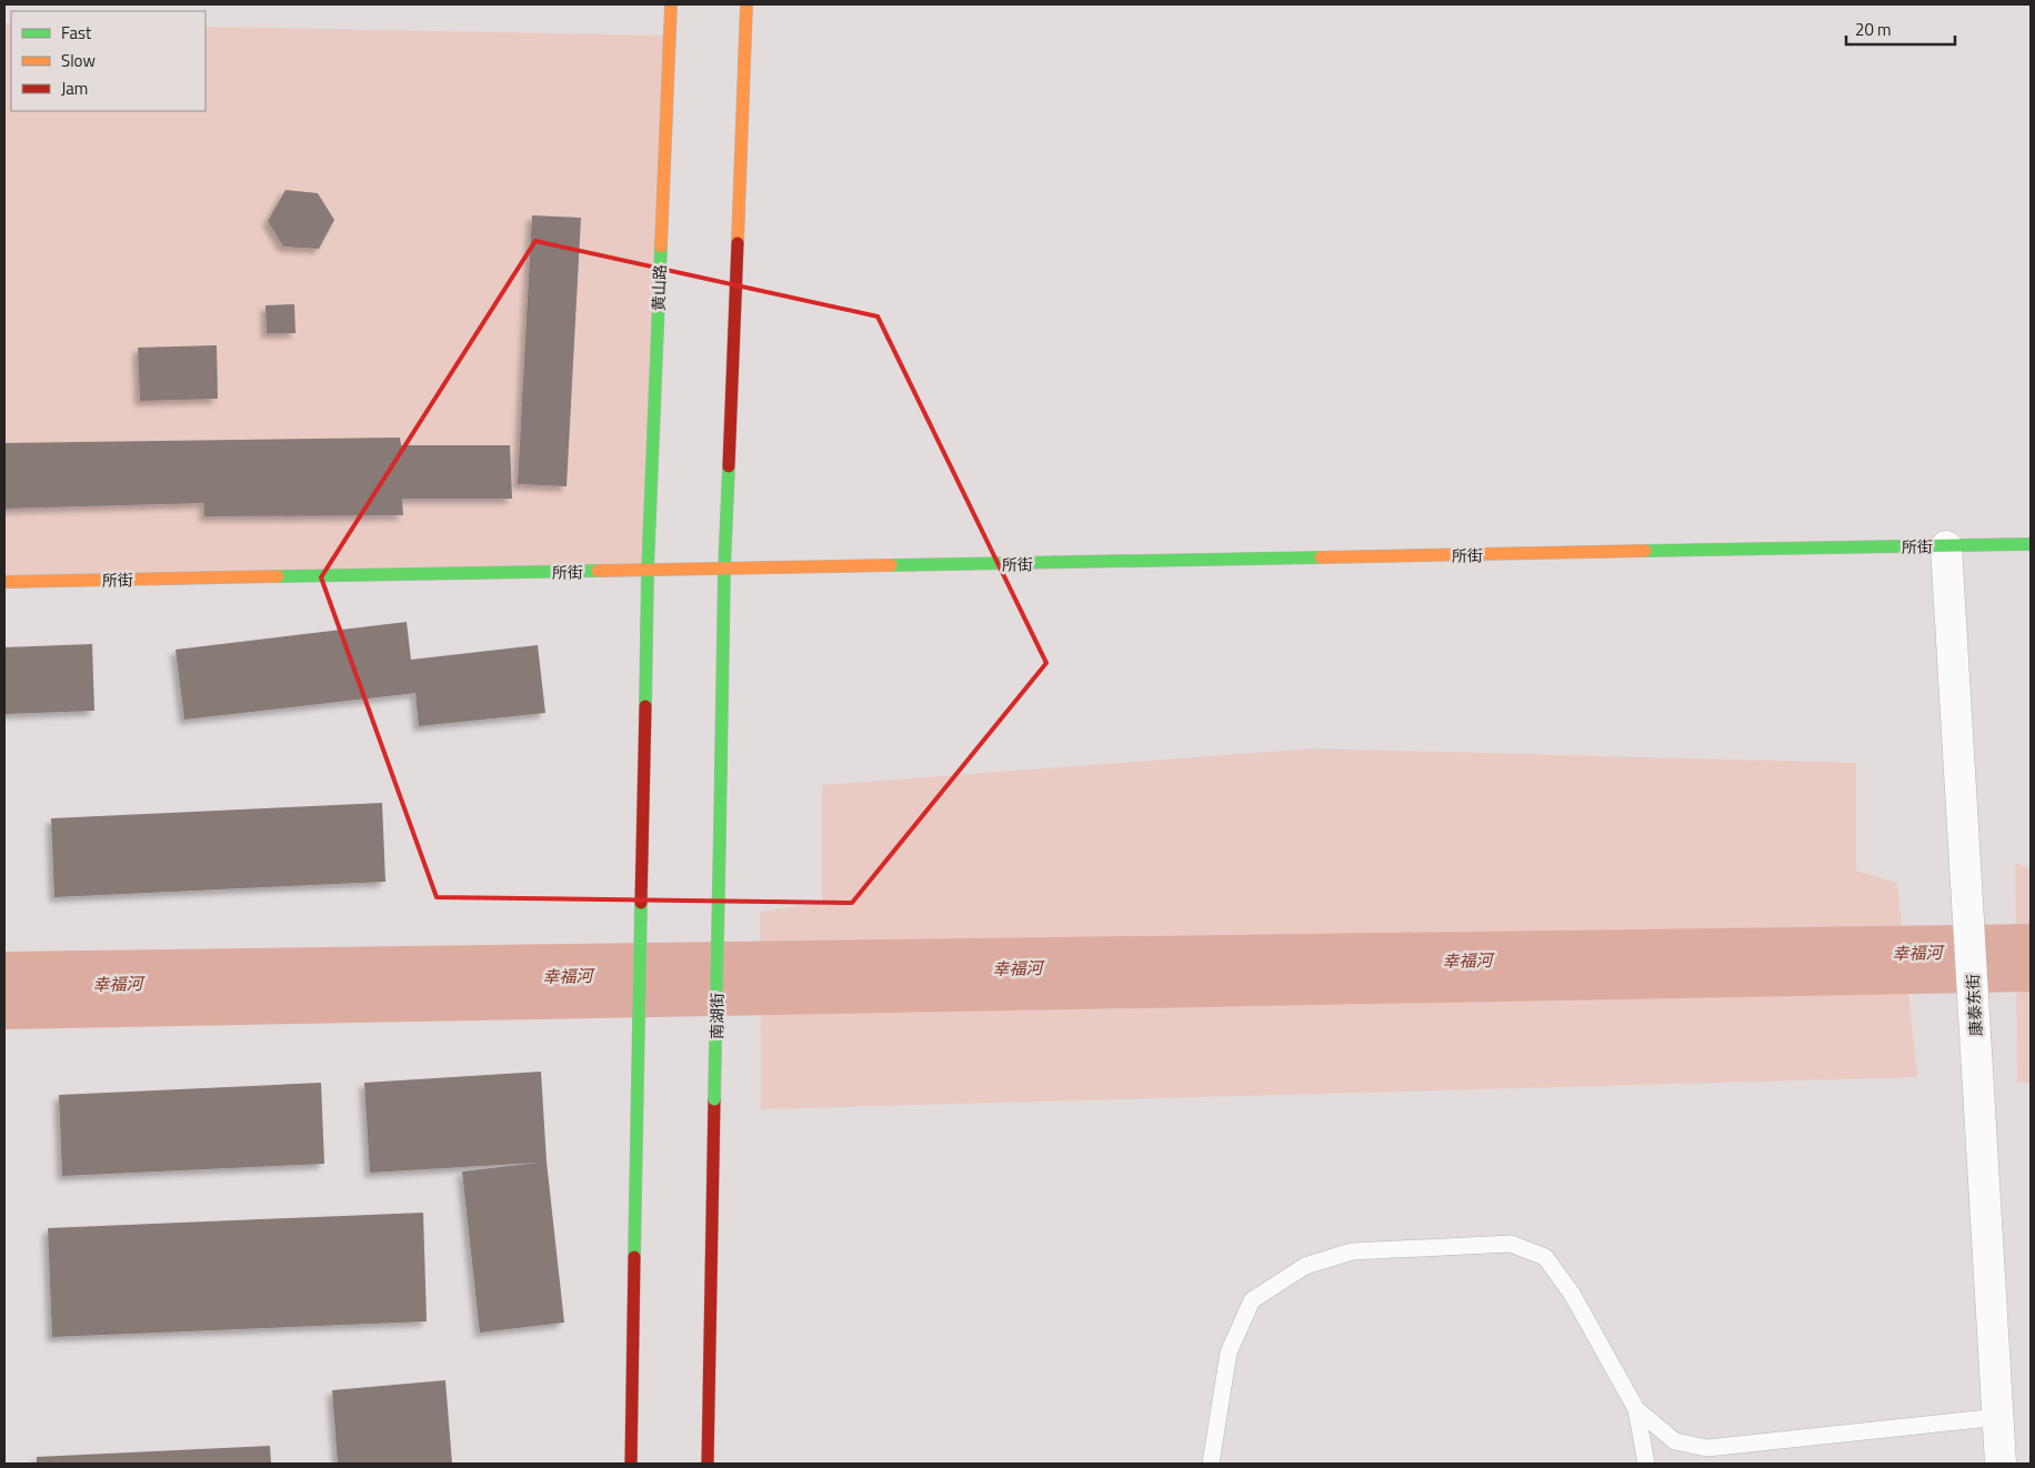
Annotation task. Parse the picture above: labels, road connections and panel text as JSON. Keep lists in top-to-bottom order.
{
  "streets": {
    "main road": ["黄山路", "所街", "南湖街"],
    "street": ["康泰东街"]
  },
  "crossings": [
    ["黄山路", "所街"],
    ["所街", "康泰东街"],
    ["所街", "南湖街"]
  ],
  "water": ["幸福河"],
  "legend": ["Fast", "Slow", "Jam"],
  "scale_bar": "20 m"
}
